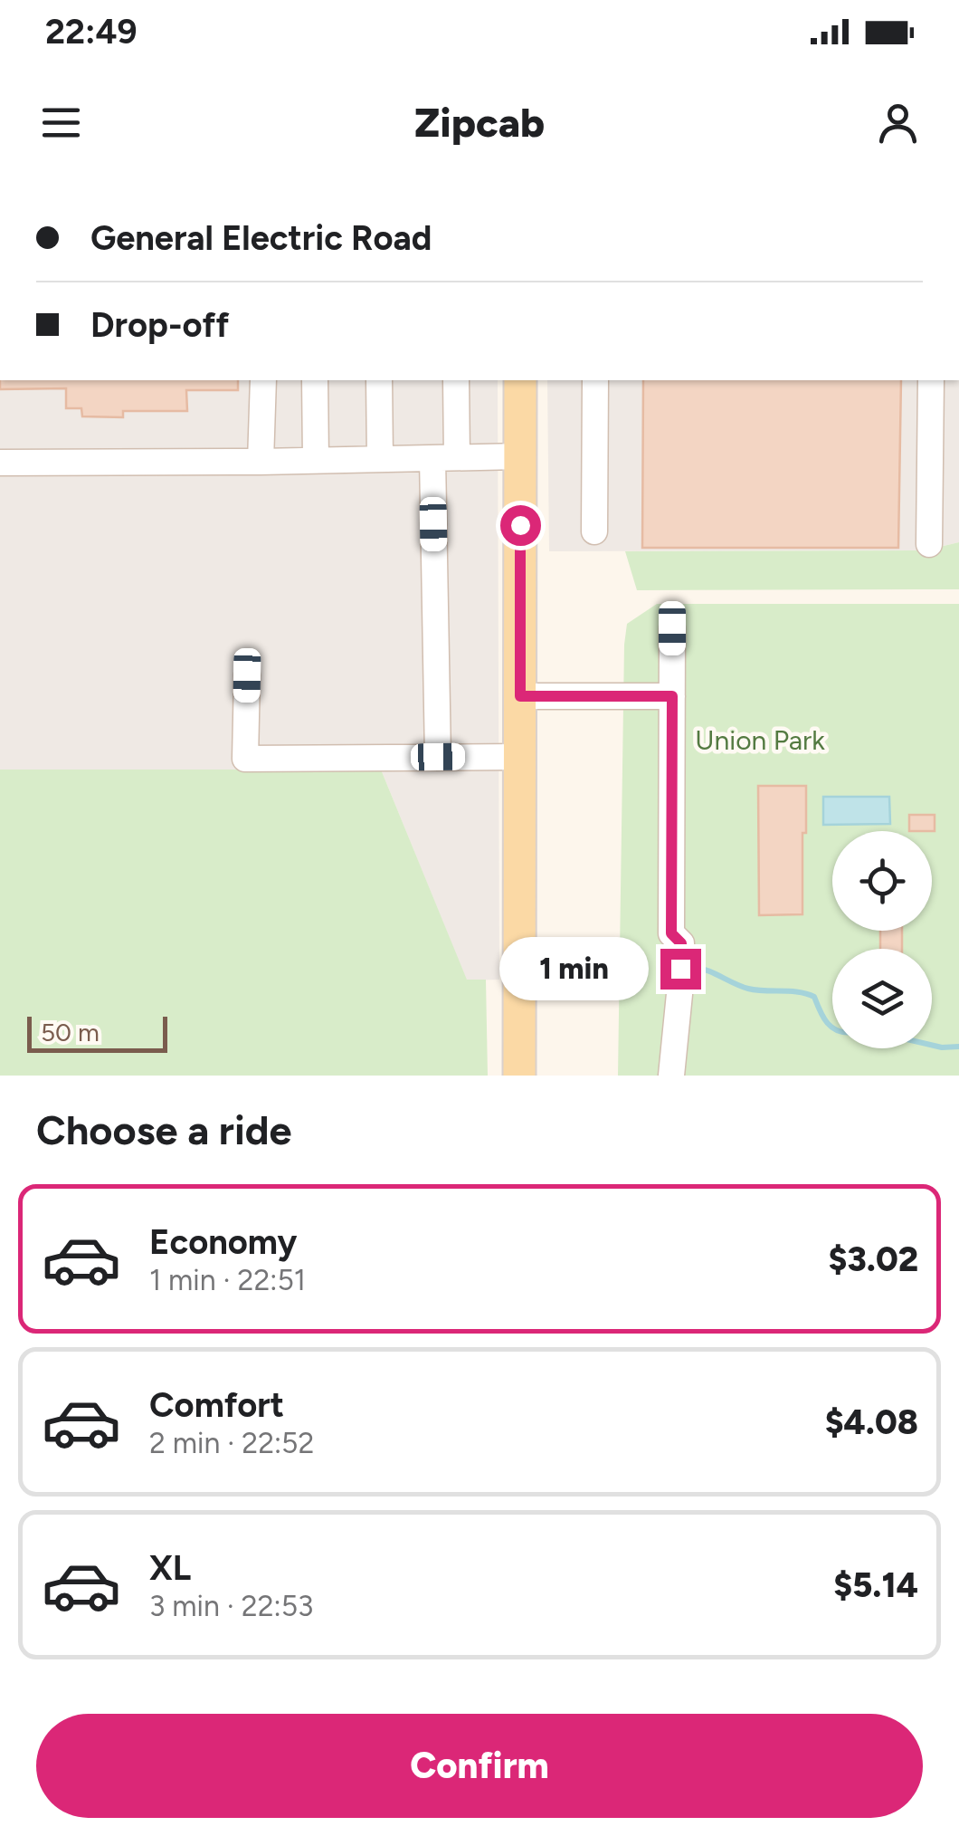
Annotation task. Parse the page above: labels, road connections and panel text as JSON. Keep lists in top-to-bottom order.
{
  "parks": ["Union Park"],
  "scale_bar": "50 m",
  "page": {
    "status": "22:49",
    "header": "Zipcab",
    "banner": ["General Electric Road", "Drop-off"],
    "bubble": "1 min",
    "scale": "50 m",
    "heading": "Choose a ride",
    "list": [
      {
        "name": "Economy",
        "note": "1 min · 22:51",
        "value": "$3.02"
      },
      {
        "name": "Comfort",
        "note": "2 min · 22:52",
        "value": "$4.08"
      },
      {
        "name": "XL",
        "note": "3 min · 22:53",
        "value": "$5.14"
      }
    ],
    "buttons": "Confirm"
  }
}
